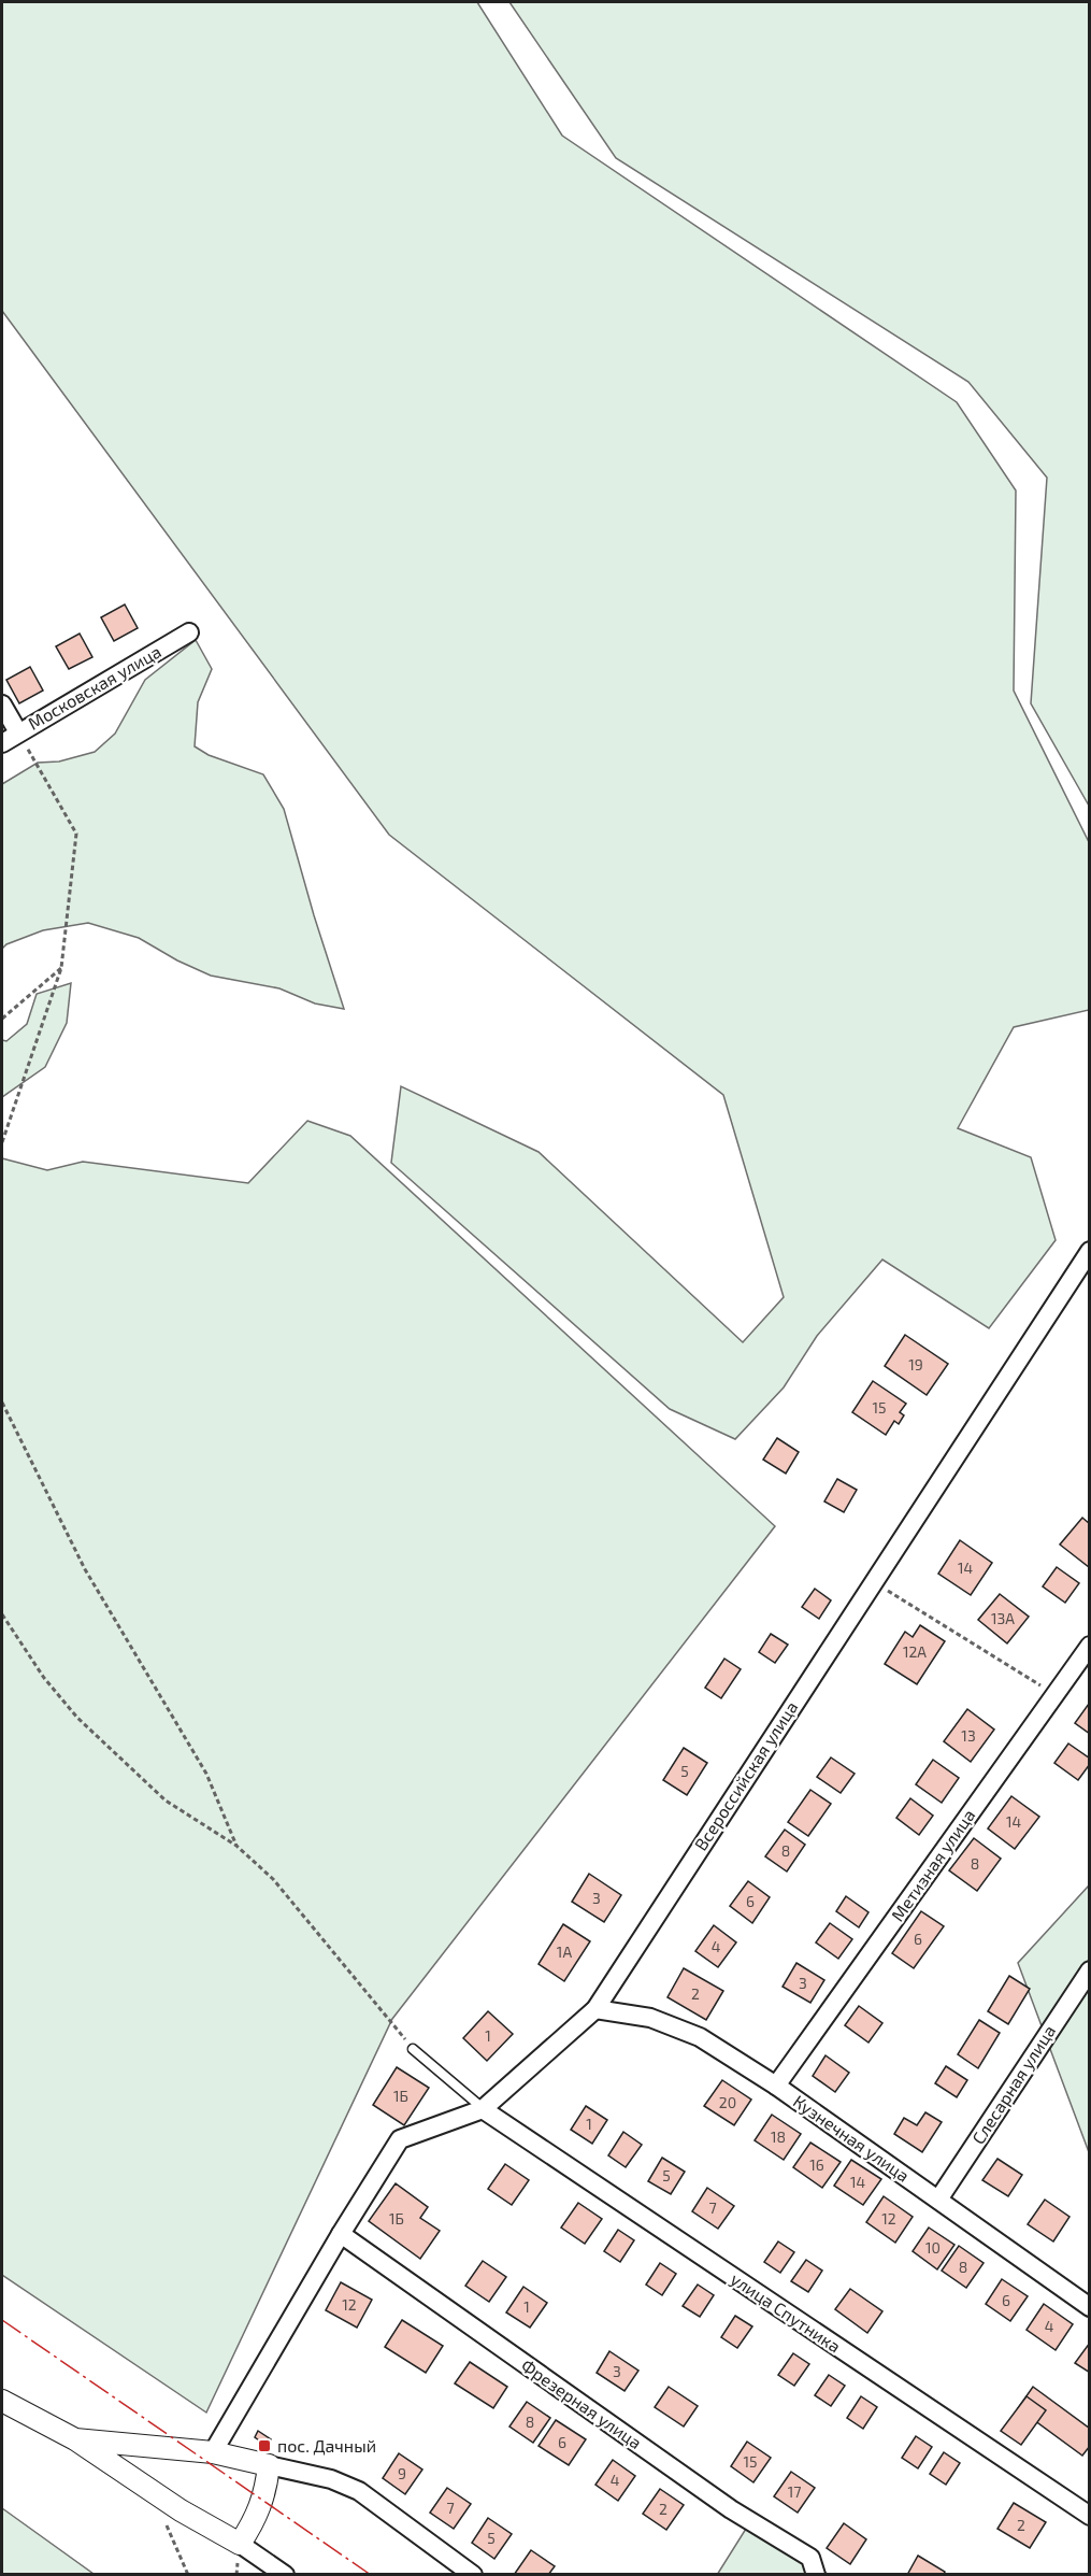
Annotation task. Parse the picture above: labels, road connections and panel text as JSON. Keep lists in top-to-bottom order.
{
  "streets": {
    "street": [
      "Московская улица",
      "Всероссийская улица",
      "Метизная улица",
      "Слесарная улица",
      "Кузнечная улица",
      "улица Спутника",
      "Фрезерная улица"
    ]
  },
  "crossings": [
    ["Всероссийская улица", "Кузнечная улица"],
    ["Всероссийская улица", "улица Спутника"],
    ["Всероссийская улица", "Фрезерная улица"],
    ["Метизная улица", "Кузнечная улица"],
    ["Слесарная улица", "Кузнечная улица"]
  ],
  "places": {
    "transit": ["пос. Дачный"]
  },
  "house_numbers": [
    "19",
    "15",
    "14",
    "13А",
    "12А",
    "13",
    "5",
    "14",
    "8",
    "8",
    "3",
    "6",
    "6",
    "4",
    "1А",
    "3",
    "2",
    "1",
    "1Б",
    "20",
    "1",
    "18",
    "16",
    "5",
    "14",
    "7",
    "1Б",
    "12",
    "10",
    "8",
    "6",
    "12",
    "1",
    "4",
    "3",
    "8",
    "6",
    "15",
    "9",
    "4",
    "17",
    "7",
    "2",
    "2",
    "5"
  ]
}
